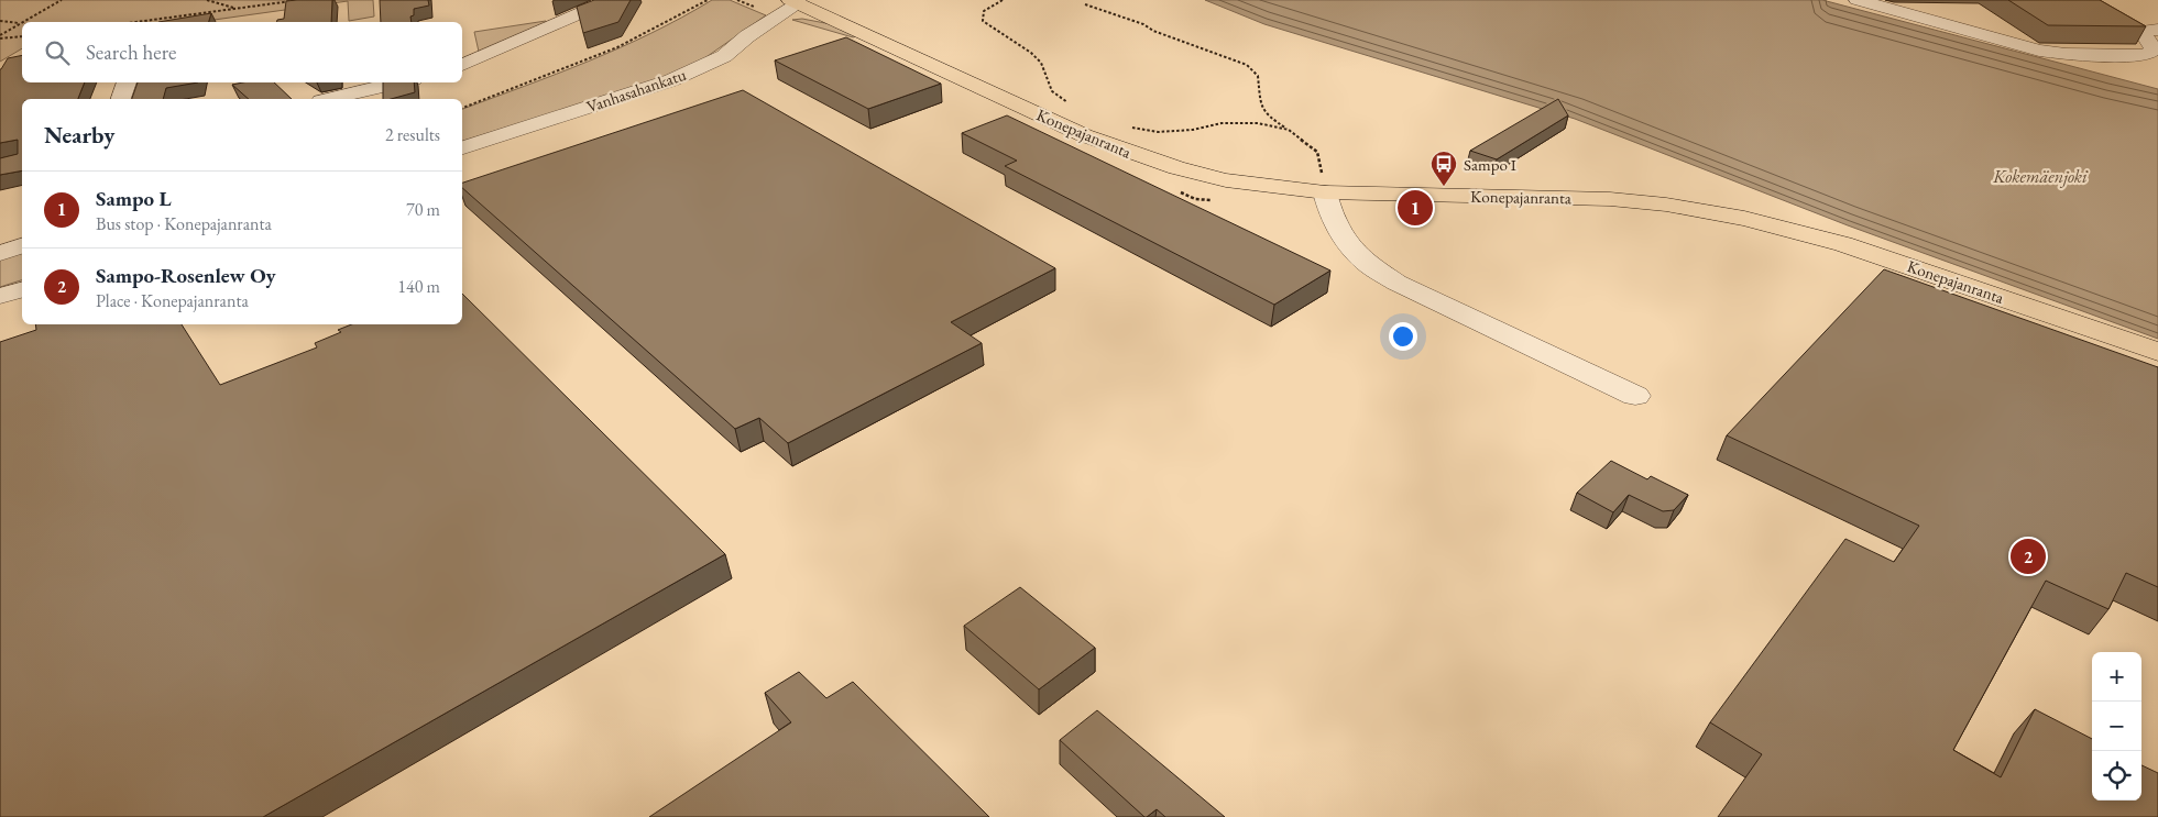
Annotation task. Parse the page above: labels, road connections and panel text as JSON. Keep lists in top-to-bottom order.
{
  "streets": {
    "main road": ["Konepajanranta"],
    "street": ["Vanhasahankatu"]
  },
  "crossings": [
    ["Vanhasahankatu", "Konepajanranta"]
  ],
  "water": ["Kokemäenjoki"],
  "places": {
    "bus stop": ["Sampo I"]
  },
  "page": {
    "search": "Search here",
    "heading": ["Nearby", "2 results"],
    "list": [
      {
        "mark": "1",
        "name": "Sampo L",
        "note": "Bus stop · Konepajanranta",
        "value": "70 m"
      },
      {
        "mark": "2",
        "name": "Sampo-Rosenlew Oy",
        "note": "Place · Konepajanranta",
        "value": "140 m"
      }
    ],
    "pins": ["1", "2"],
    "map_buttons": ["+", "−"]
  }
}
